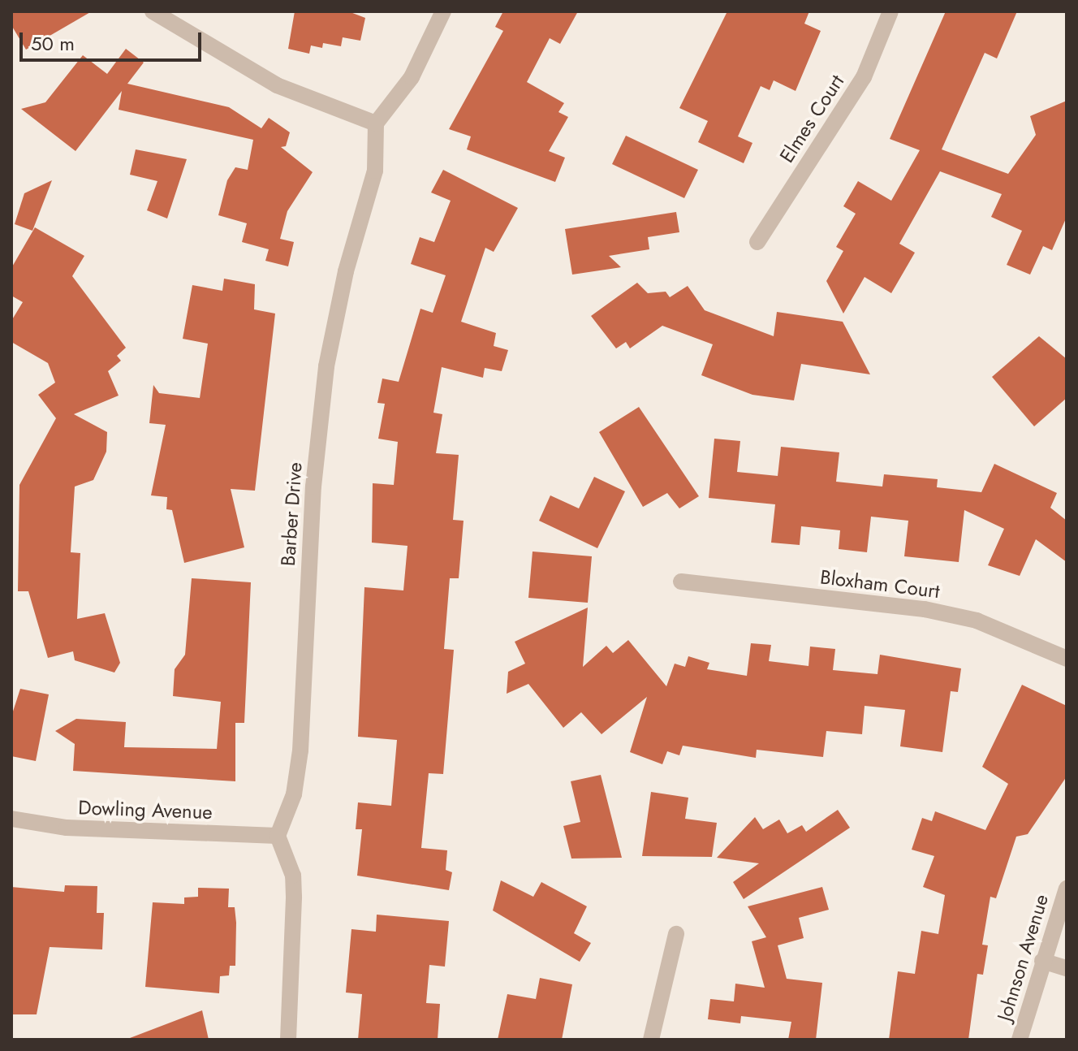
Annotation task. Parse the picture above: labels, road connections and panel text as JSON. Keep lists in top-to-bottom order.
{
  "streets": {
    "street": [
      "Elmes Court",
      "Barber Drive",
      "Bloxham Court",
      "Dowling Avenue",
      "Johnson Avenue"
    ]
  },
  "crossings": [
    ["Barber Drive", "Dowling Avenue"]
  ],
  "scale_bar": "50 m"
}
